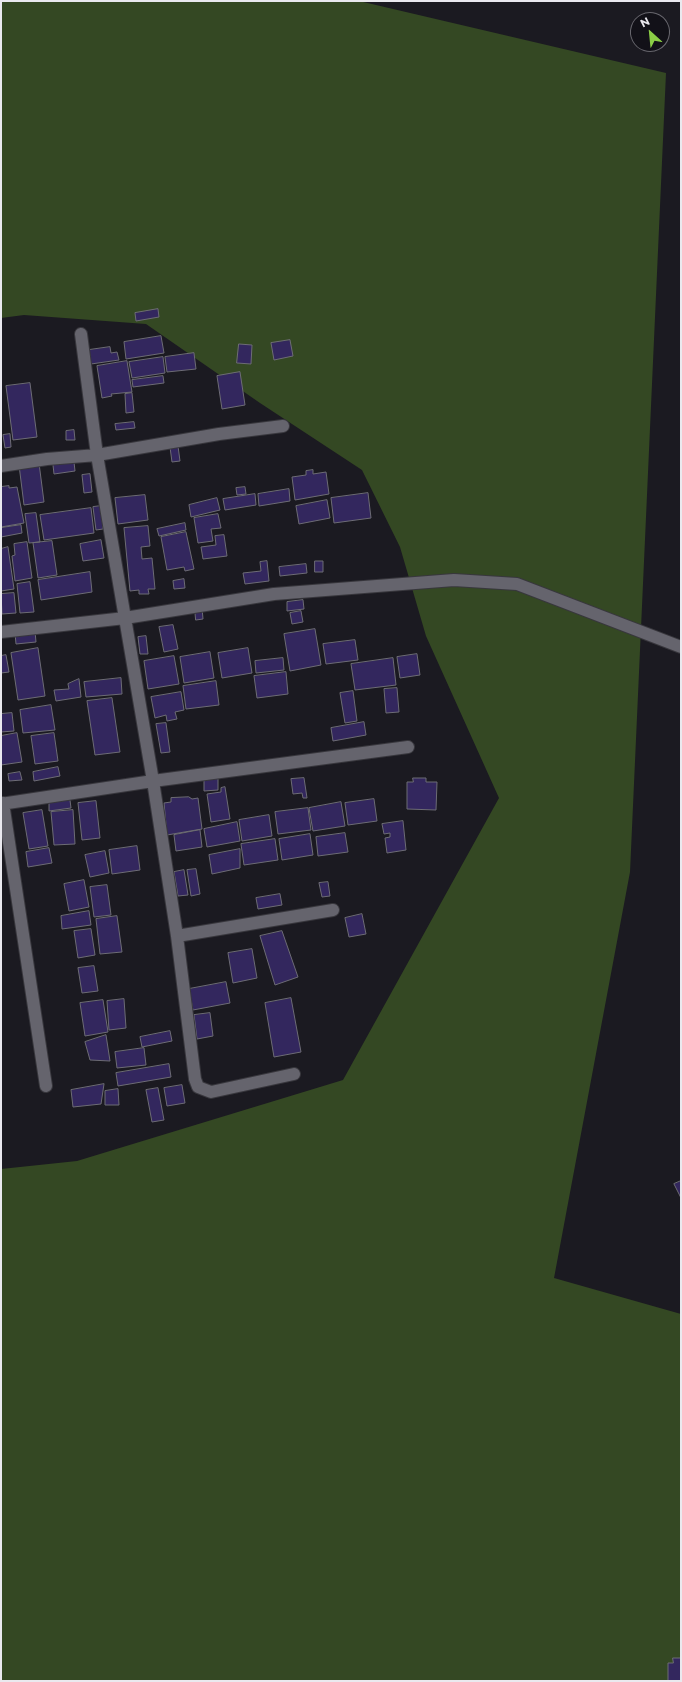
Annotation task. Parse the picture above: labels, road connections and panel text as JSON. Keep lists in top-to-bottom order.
{
  "north": "top left"
}
